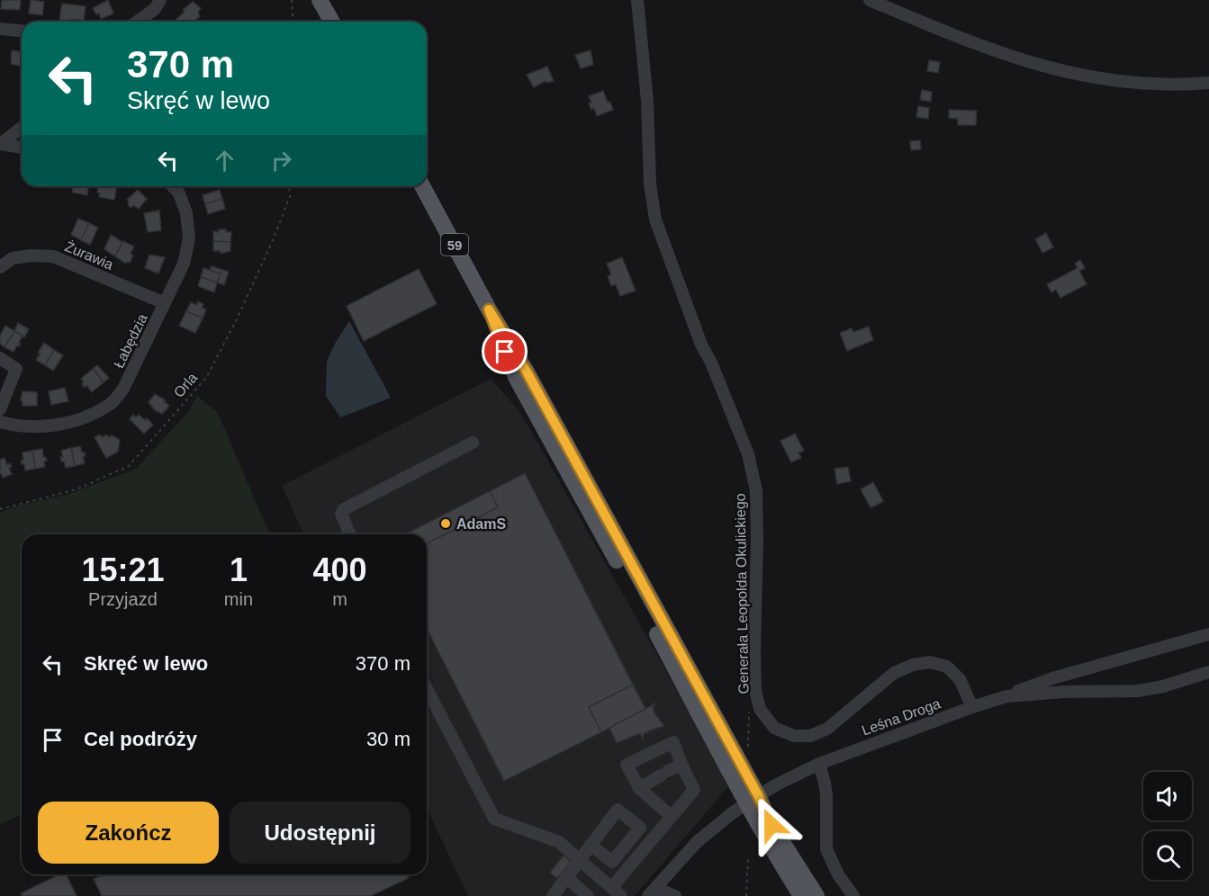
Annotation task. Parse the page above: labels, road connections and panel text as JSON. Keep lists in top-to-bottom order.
{
  "streets": {
    "main road": ["59"],
    "street": [
      "Żurawia",
      "Łabędzia",
      "Generała Leopolda Okulickiego",
      "Leśna Droga"
    ],
    "path": ["Orla"]
  },
  "crossings": [
    ["59", "Leśna Droga"],
    ["Żurawia", "Łabędzia"],
    ["Generała Leopolda Okulickiego", "Leśna Droga"]
  ],
  "places": ["AdamS"],
  "page": {
    "turn": ["370 m", "Skręć w lewo"],
    "eta": [
      "15:21",
      "Przyjazd",
      "1",
      "min",
      "400",
      "m"
    ],
    "list": [
      {
        "name": "Skręć w lewo",
        "value": "370 m"
      },
      {
        "name": "Cel podróży",
        "value": "30 m"
      }
    ],
    "buttons": ["Zakończ", "Udostępnij"]
  }
}
